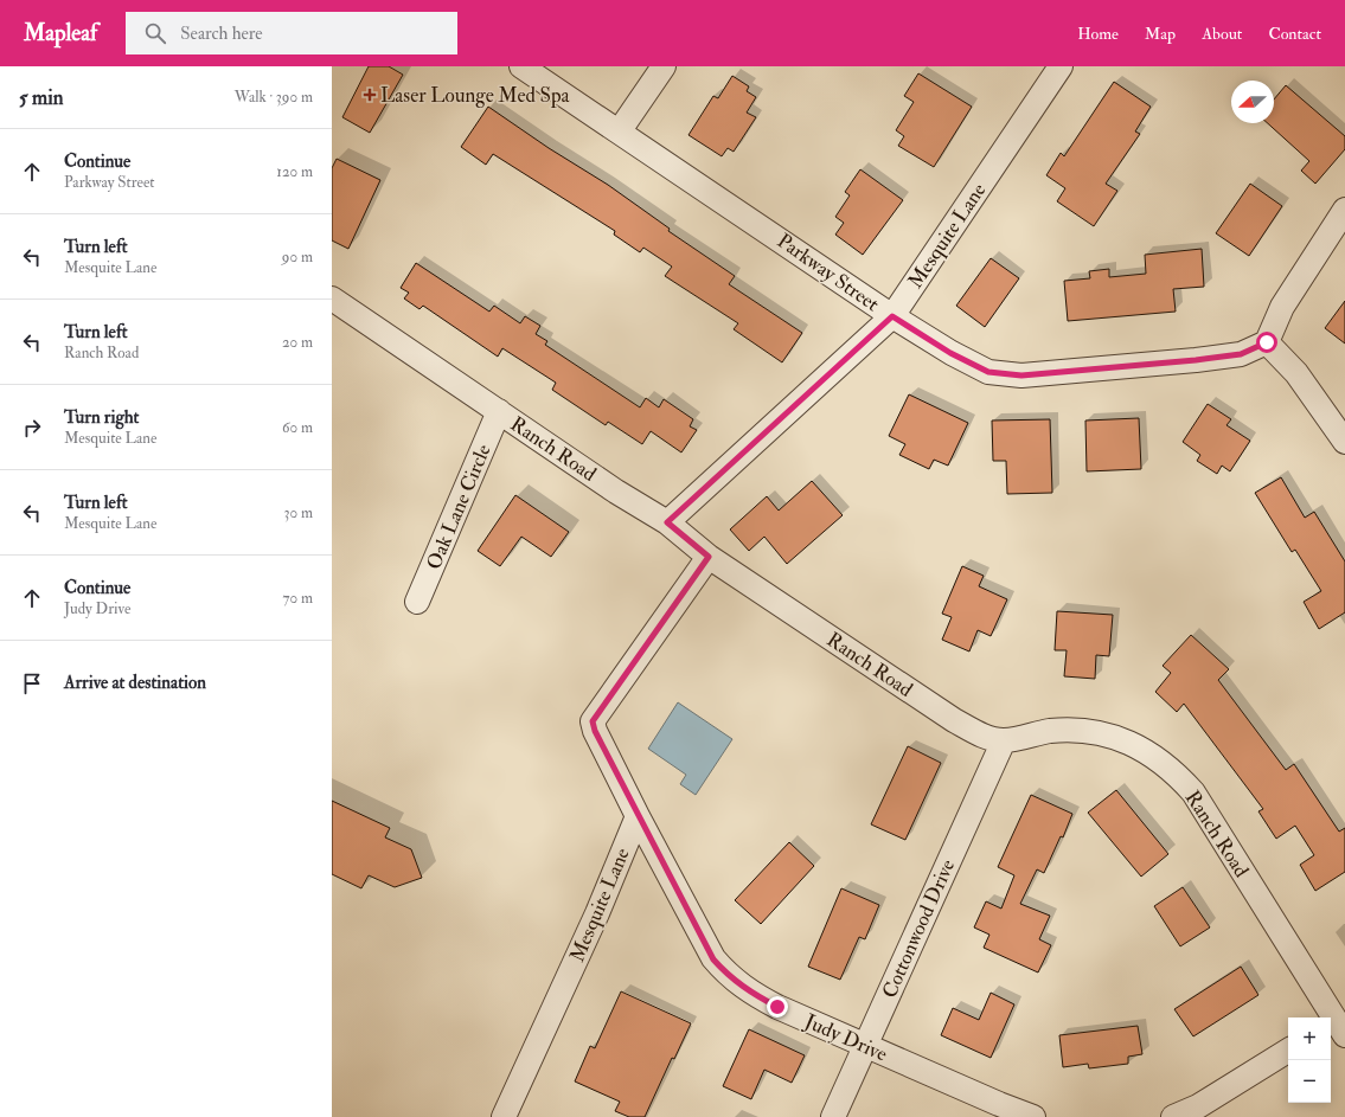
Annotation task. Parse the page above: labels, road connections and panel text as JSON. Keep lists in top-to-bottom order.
{
  "streets": {
    "street": [
      "Mesquite Lane",
      "Parkway Street",
      "Ranch Road",
      "Oak Lane Circle",
      "Cottonwood Drive",
      "Judy Drive"
    ]
  },
  "crossings": [
    ["Mesquite Lane", "Parkway Street"],
    ["Mesquite Lane", "Ranch Road"],
    ["Mesquite Lane", "Judy Drive"],
    ["Ranch Road", "Oak Lane Circle"],
    ["Ranch Road", "Cottonwood Drive"],
    ["Cottonwood Drive", "Judy Drive"]
  ],
  "places": {
    "health": ["Laser Lounge Med Spa"]
  },
  "north": "left",
  "page": {
    "header": "Mapleaf",
    "search": "Search here",
    "nav": [
      "Home",
      "Map",
      "About",
      "Contact"
    ],
    "heading": ["5 min", "Walk · 390 m"],
    "list": [
      ["Continue", "Parkway Street", "120 m"],
      ["Turn left", "Mesquite Lane", "90 m"],
      ["Turn left", "Ranch Road", "20 m"],
      ["Turn right", "Mesquite Lane", "60 m"],
      ["Turn left", "Mesquite Lane", "30 m"],
      ["Continue", "Judy Drive", "70 m"],
      "Arrive at destination"
    ],
    "map_buttons": ["+", "−"]
  }
}
